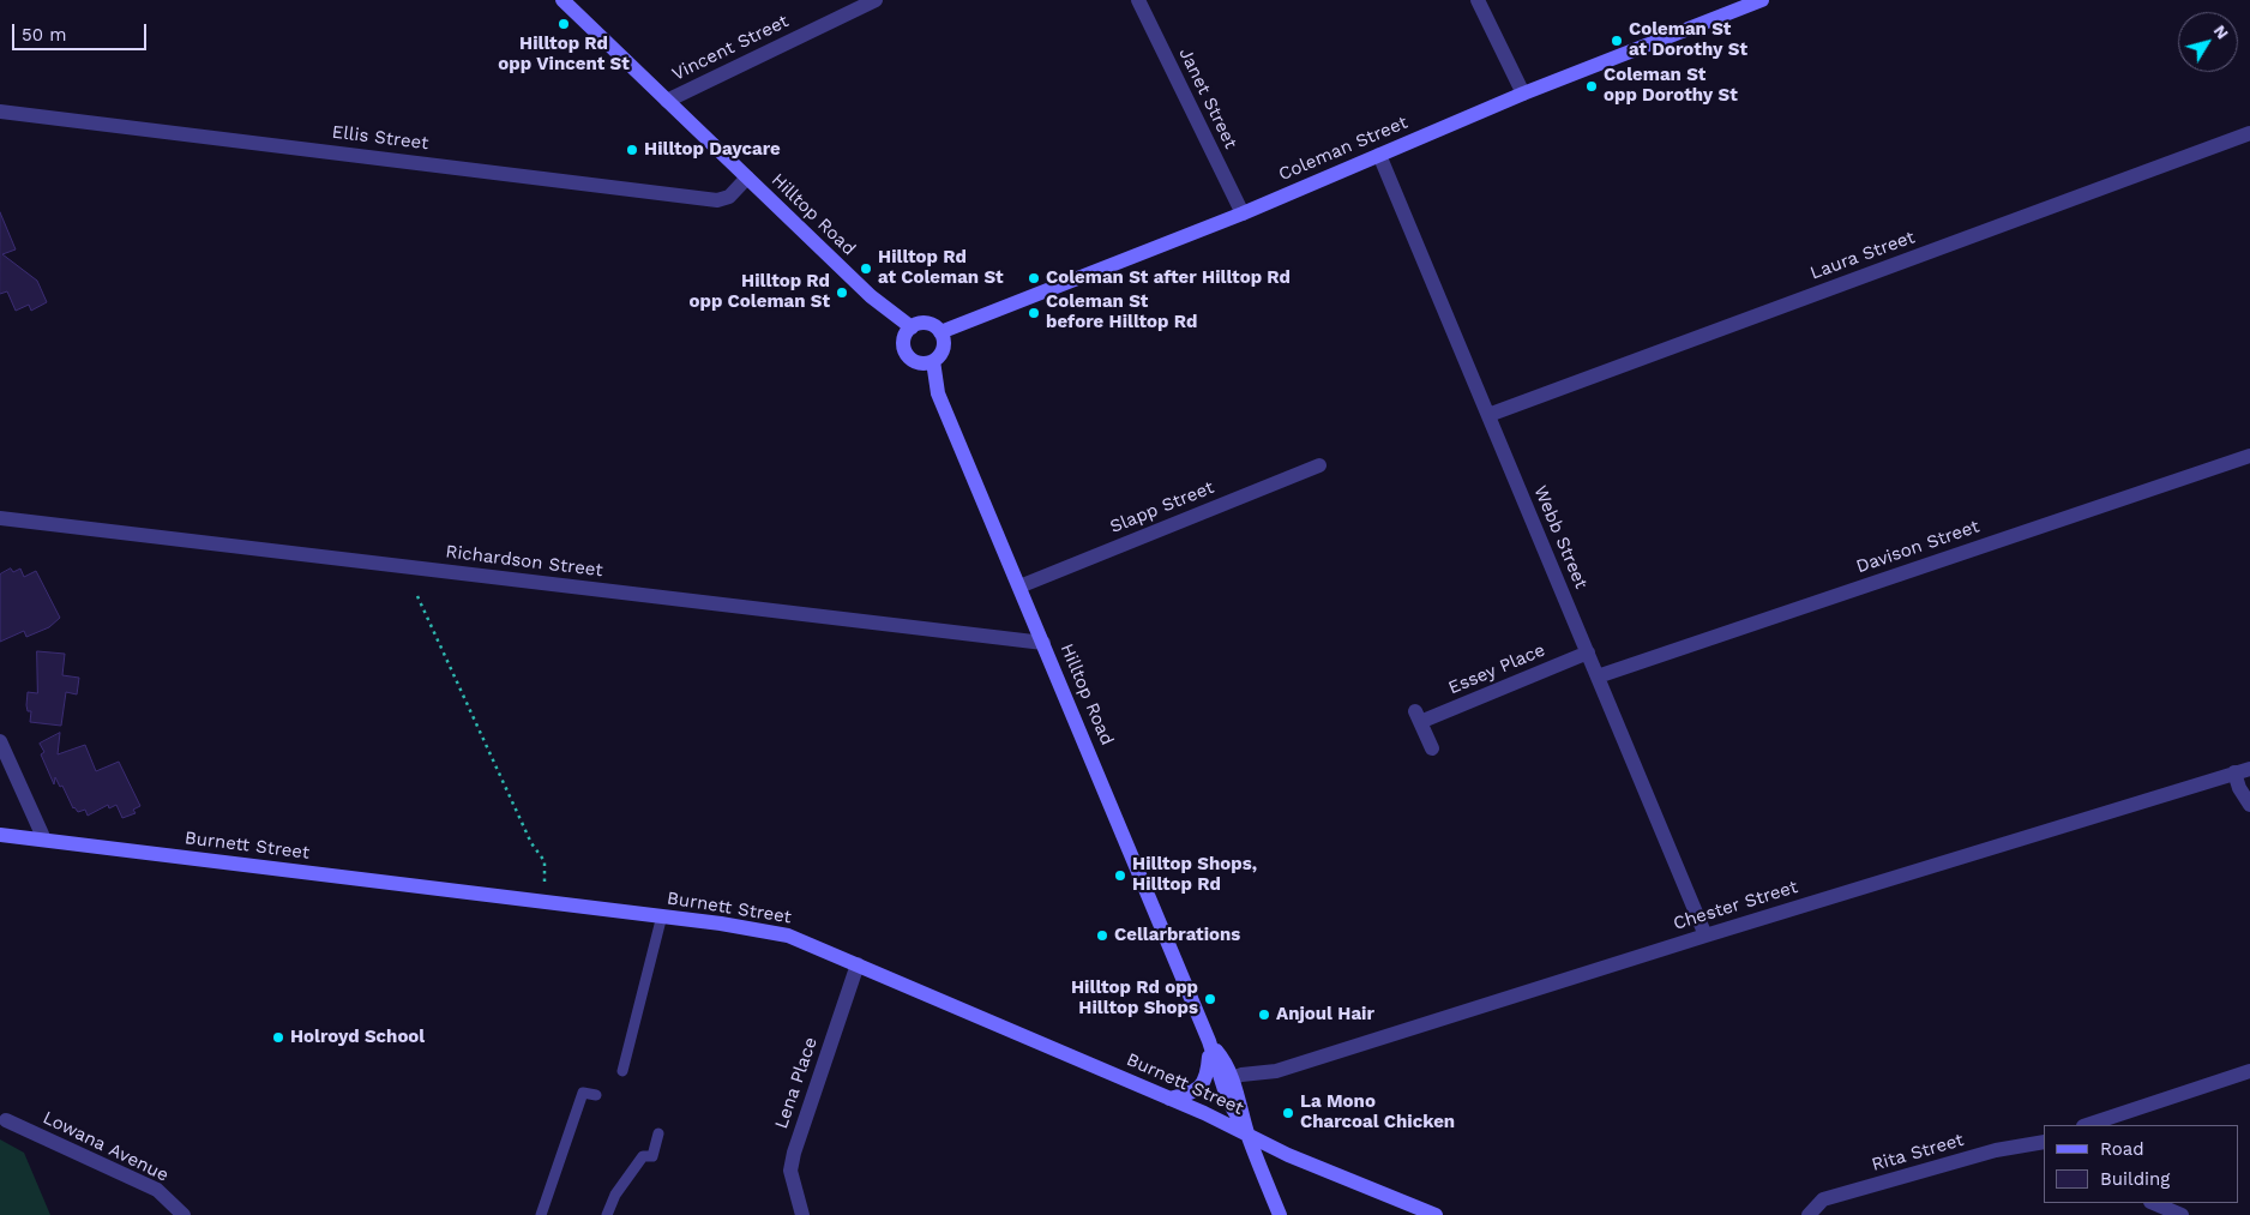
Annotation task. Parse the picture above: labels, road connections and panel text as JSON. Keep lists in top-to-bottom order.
{
  "streets": {
    "street": [
      "Vincent Street",
      "Janet Street",
      "Ellis Street",
      "Coleman Street",
      "Hilltop Road",
      "Laura Street",
      "Slapp Street",
      "Webb Street",
      "Davison Street",
      "Richardson Street",
      "Essey Place",
      "Burnett Street",
      "Chester Street",
      "Lena Place",
      "Lowana Avenue",
      "Rita Street"
    ]
  },
  "crossings": [
    ["Vincent Street", "Hilltop Road"],
    ["Janet Street", "Coleman Street"],
    ["Ellis Street", "Hilltop Road"],
    ["Coleman Street", "Hilltop Road"],
    ["Coleman Street", "Webb Street"],
    ["Hilltop Road", "Slapp Street"],
    ["Hilltop Road", "Richardson Street"],
    ["Hilltop Road", "Burnett Street"],
    ["Hilltop Road", "Chester Street"],
    ["Laura Street", "Webb Street"],
    ["Webb Street", "Davison Street"],
    ["Webb Street", "Essey Place"],
    ["Webb Street", "Chester Street"],
    ["Burnett Street", "Lena Place"]
  ],
  "places": [
    "Hilltop Rd opp Vincent St",
    "Coleman St at Dorothy St",
    "Coleman St opp Dorothy St",
    "Hilltop Daycare",
    "Hilltop Rd at Coleman St",
    "Coleman St after Hilltop Rd",
    "Hilltop Rd opp Coleman St",
    "Coleman St before Hilltop Rd",
    "Hilltop Shops, Hilltop Rd",
    "Cellarbrations",
    "Hilltop Rd opp Hilltop Shops",
    "Anjoul Hair",
    "Holroyd School",
    "La Mono Charcoal Chicken"
  ],
  "legend": ["Road", "Building"],
  "scale_bar": "50 m",
  "north": "top right"
}
